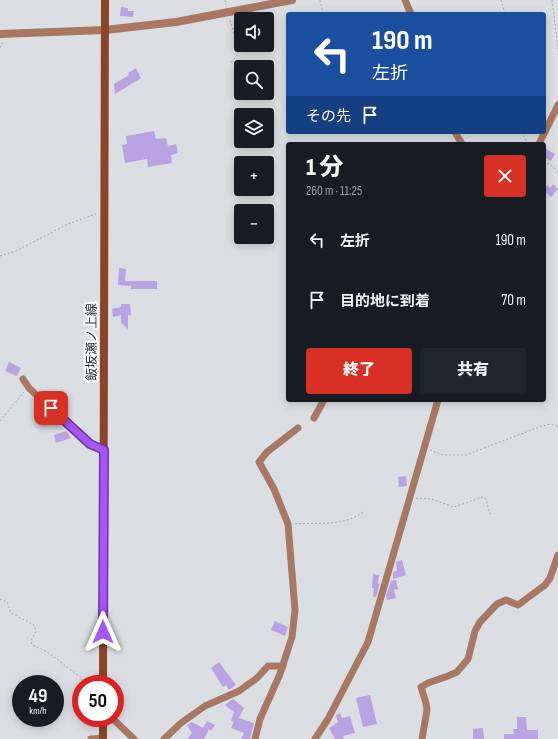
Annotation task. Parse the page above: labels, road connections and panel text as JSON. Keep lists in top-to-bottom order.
{
  "streets": {
    "main road": ["飯坂瀬ノ上線"]
  },
  "page": {
    "map_buttons": ["+", "−"],
    "turn": ["190 m", "左折"],
    "then": "その先",
    "heading": ["1 分", "260 m · 11:25"],
    "list": [
      {
        "name": "左折",
        "value": "190 m"
      },
      {
        "name": "目的地に到着",
        "value": "70 m"
      }
    ],
    "buttons": ["終了", "共有"],
    "speed": "49 km/h",
    "limit": "50"
  }
}
